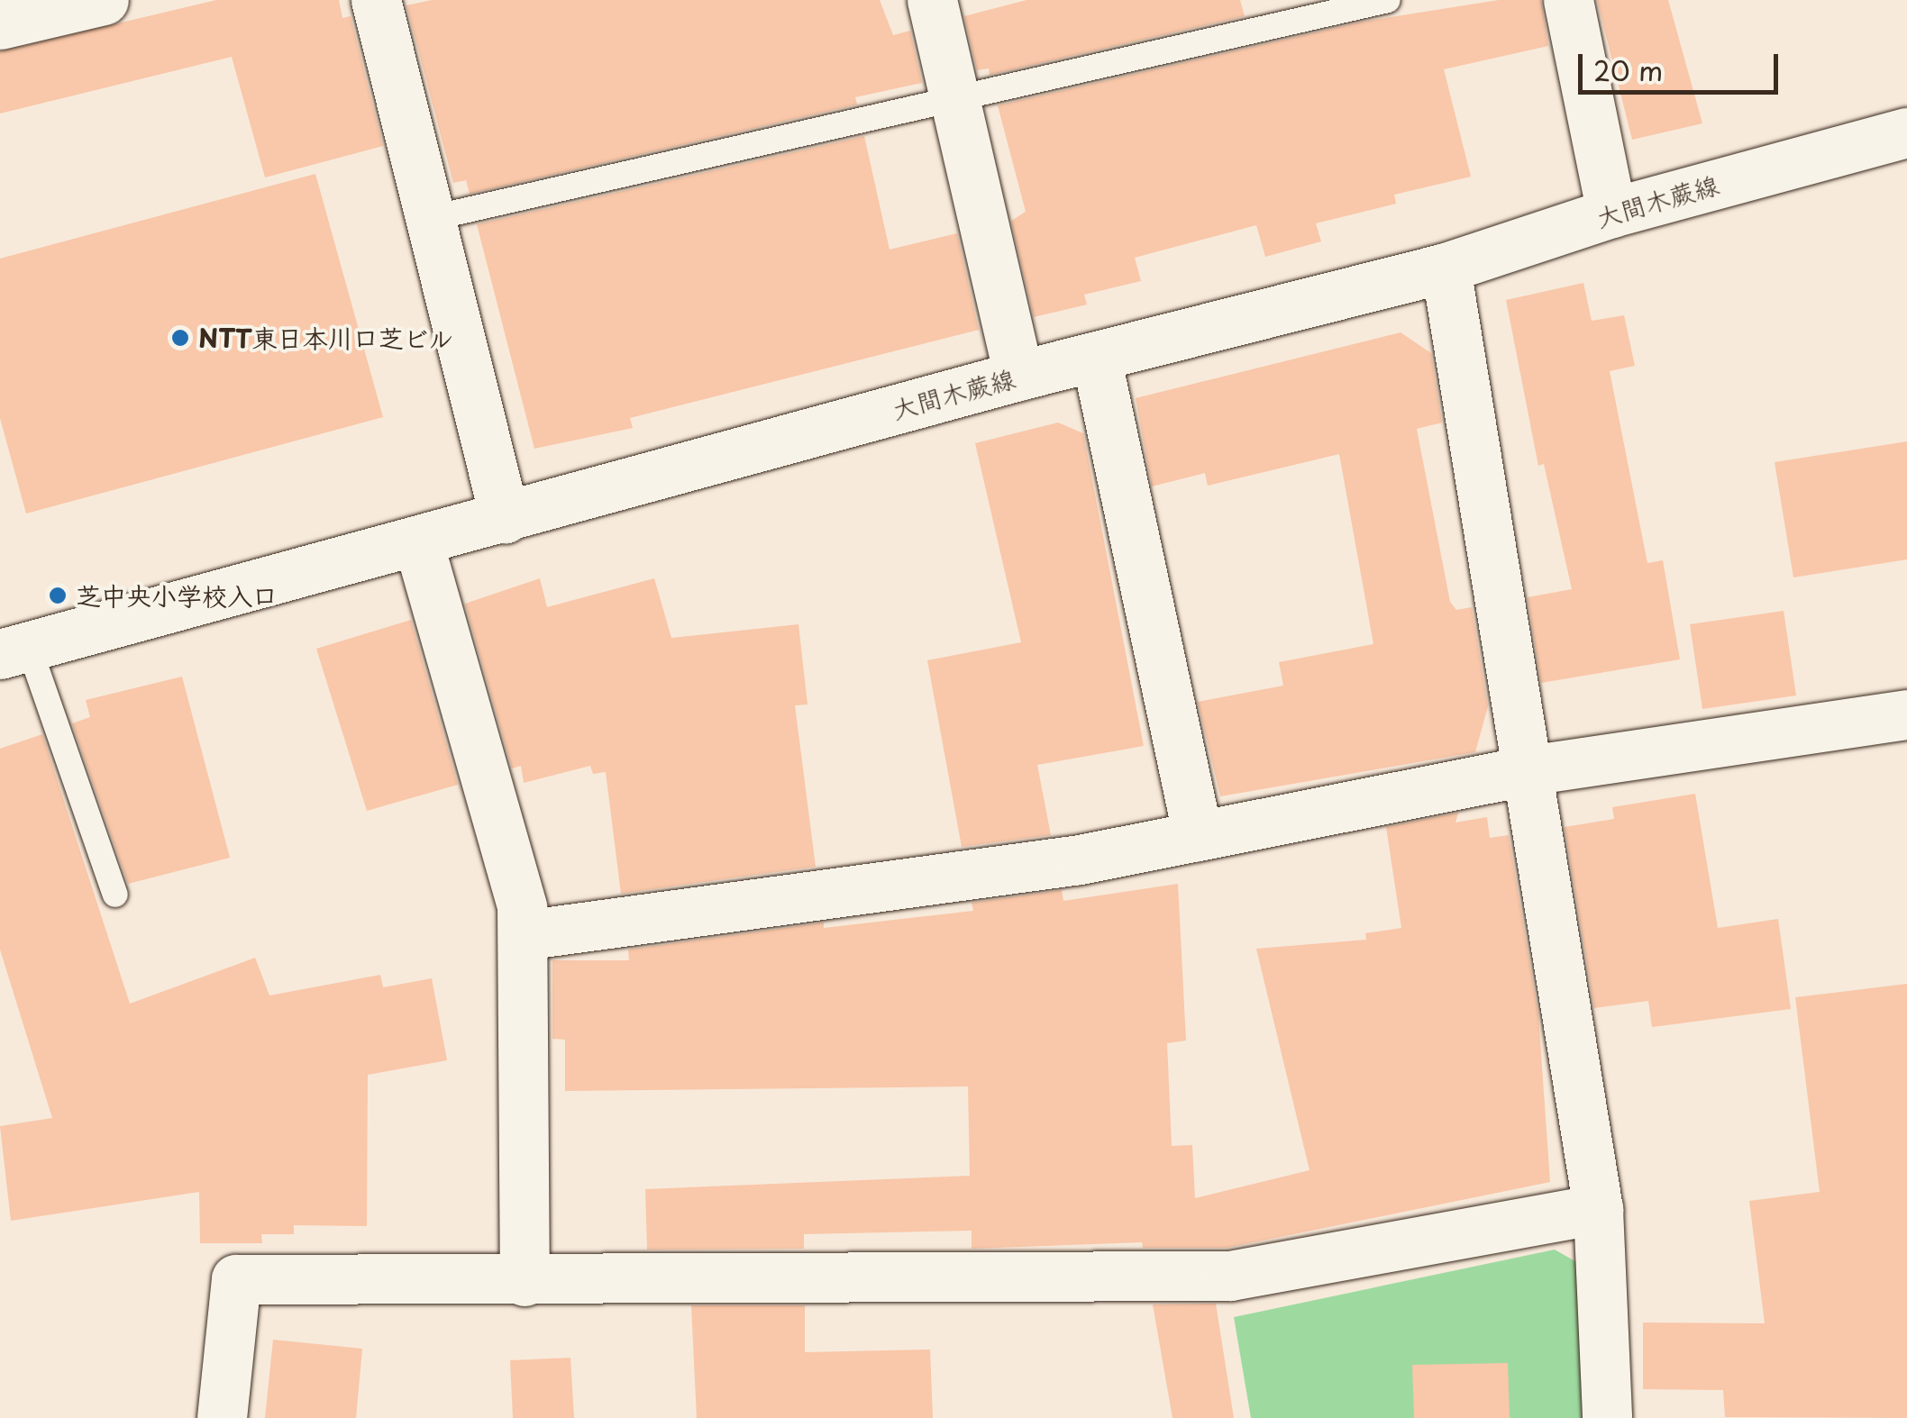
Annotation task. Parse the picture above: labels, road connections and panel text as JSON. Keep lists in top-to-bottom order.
{
  "streets": {
    "street": ["大間木蕨線"]
  },
  "places": ["NTT東日本川口芝ビル", "芝中央小学校入口"],
  "scale_bar": "20 m"
}
